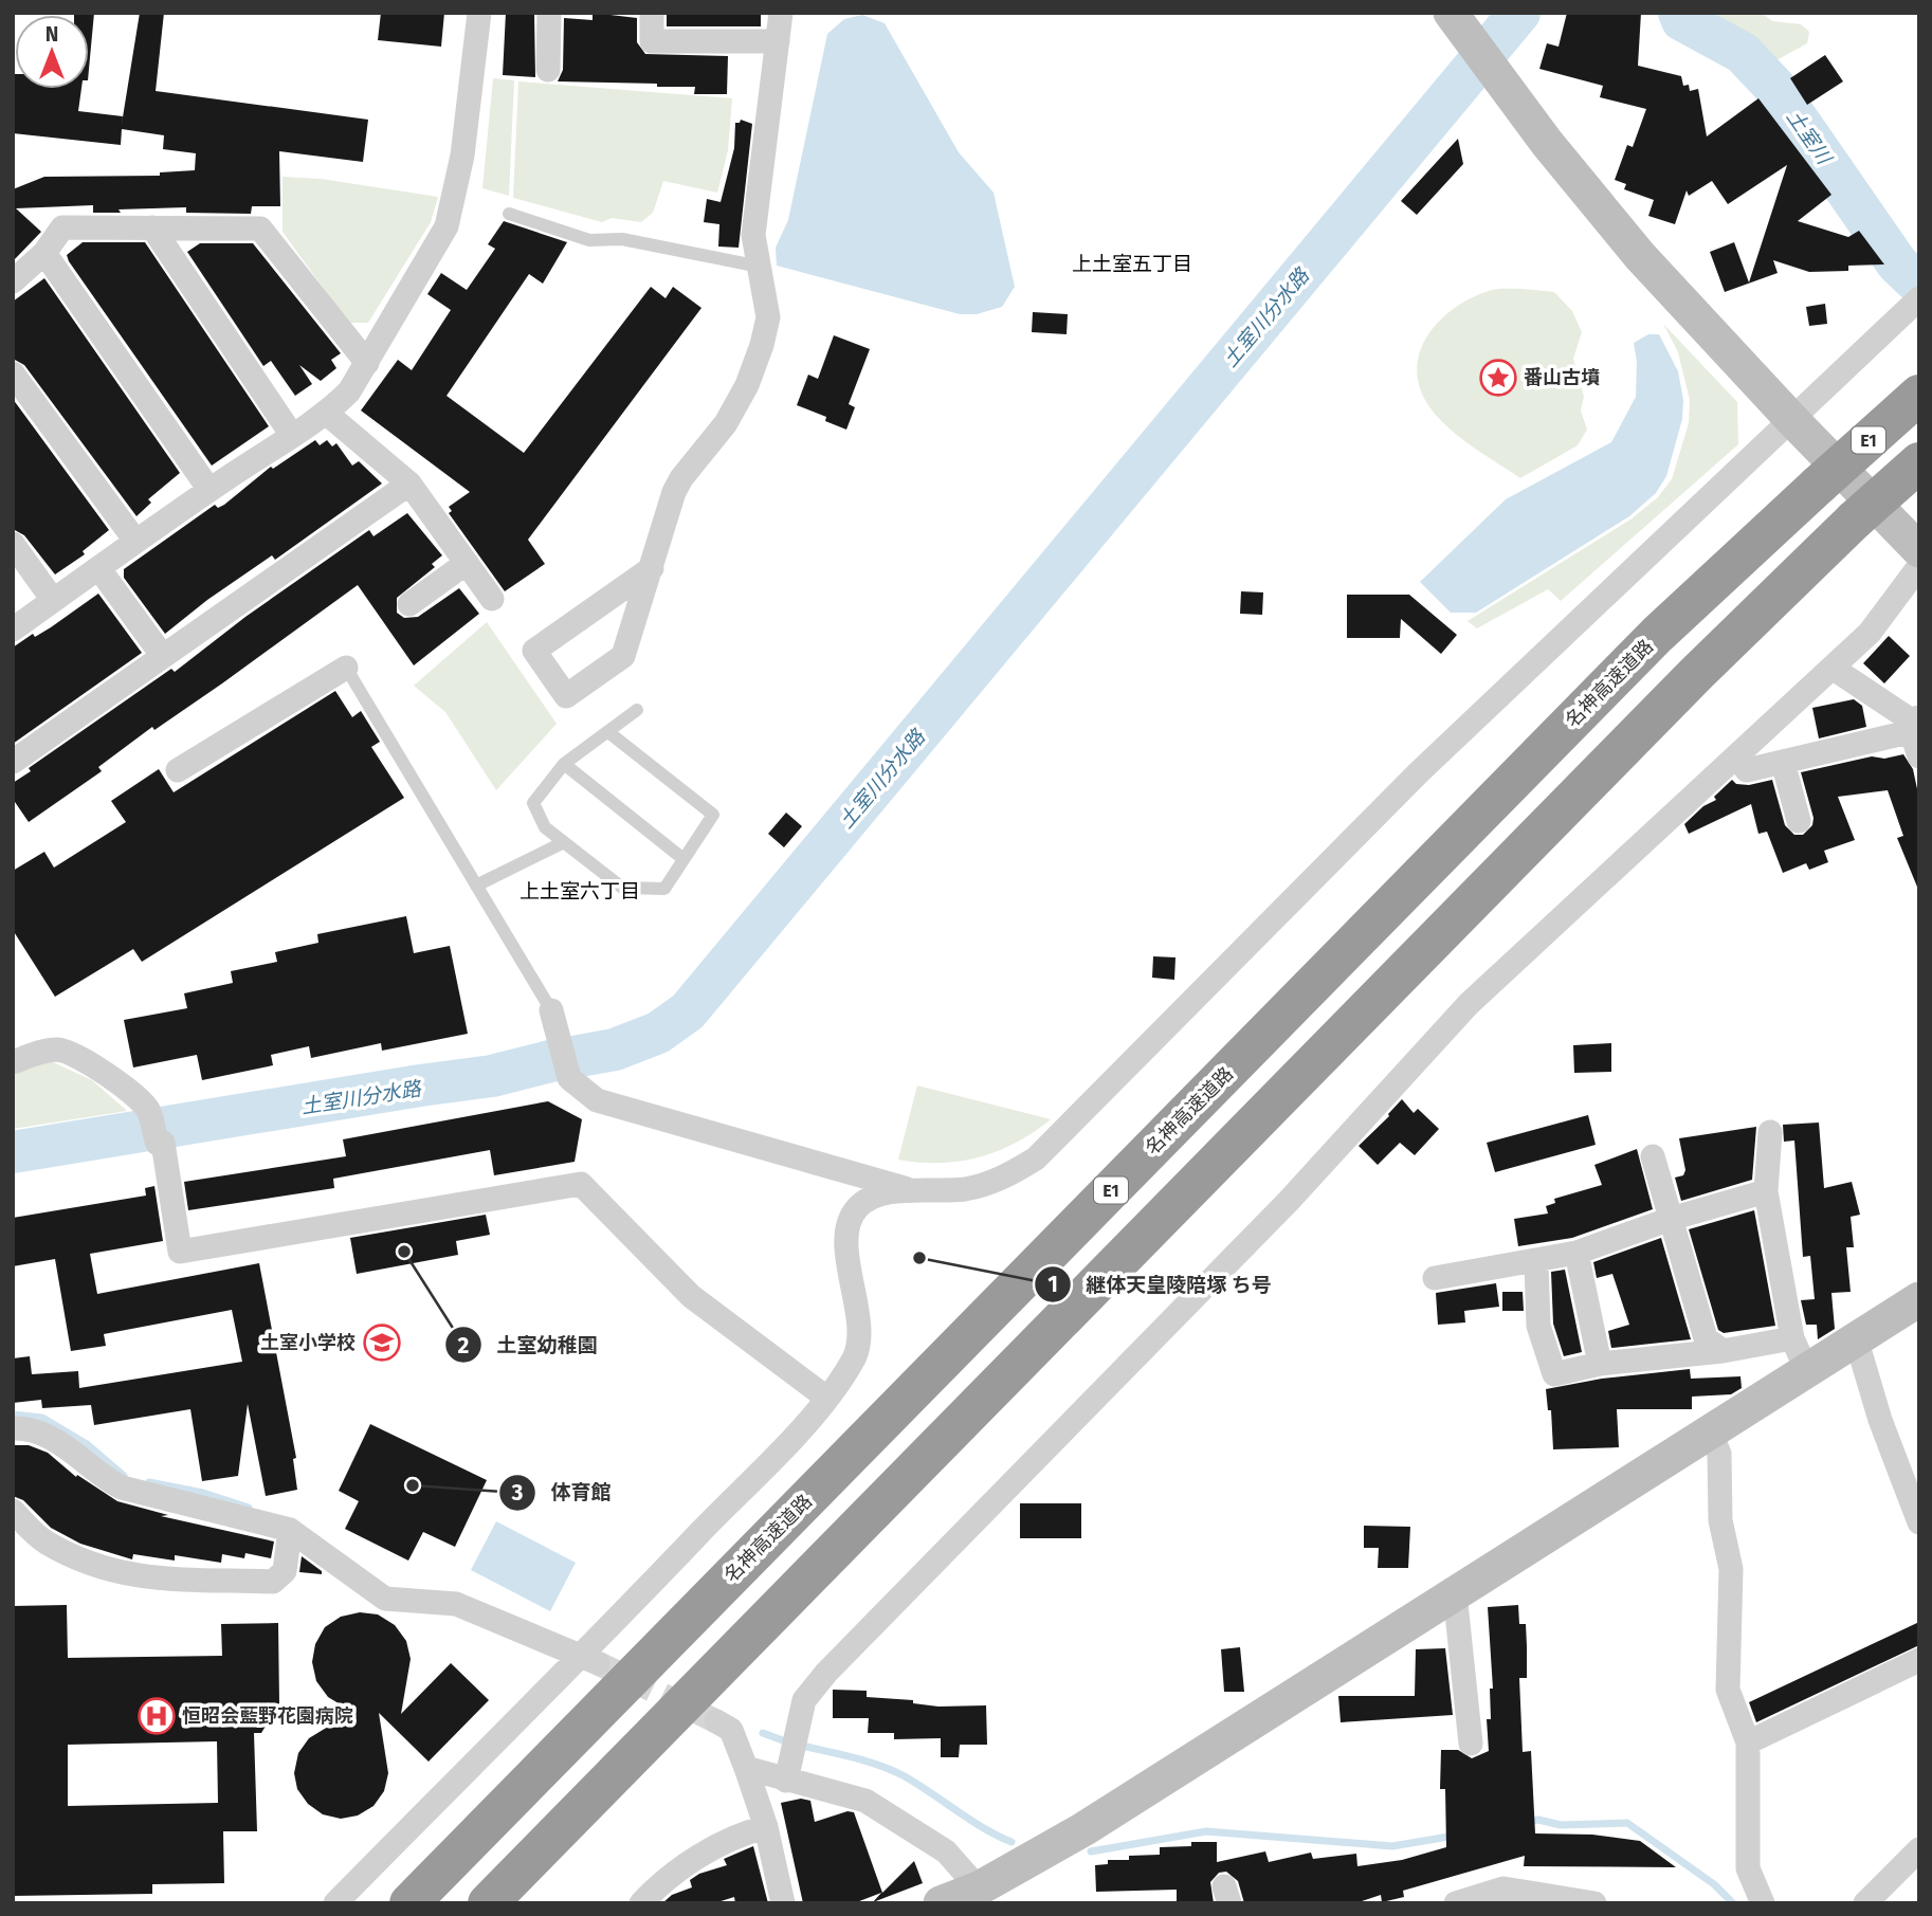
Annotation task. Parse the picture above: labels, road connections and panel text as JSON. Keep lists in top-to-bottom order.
{
  "streets": {
    "highway": ["E1", "名神高速道路"]
  },
  "districts": ["上土室五丁目", "上土室六丁目"],
  "water": ["土室川", "土室川分水路"],
  "places": {
    "place": ["番山古墳"],
    "other": ["土室幼稚園", "継体天皇陵陪塚 ち号", "体育館"],
    "school or university": ["土室小学校"],
    "hospital": ["恒昭会藍野花園病院"]
  },
  "north": "top"
}
